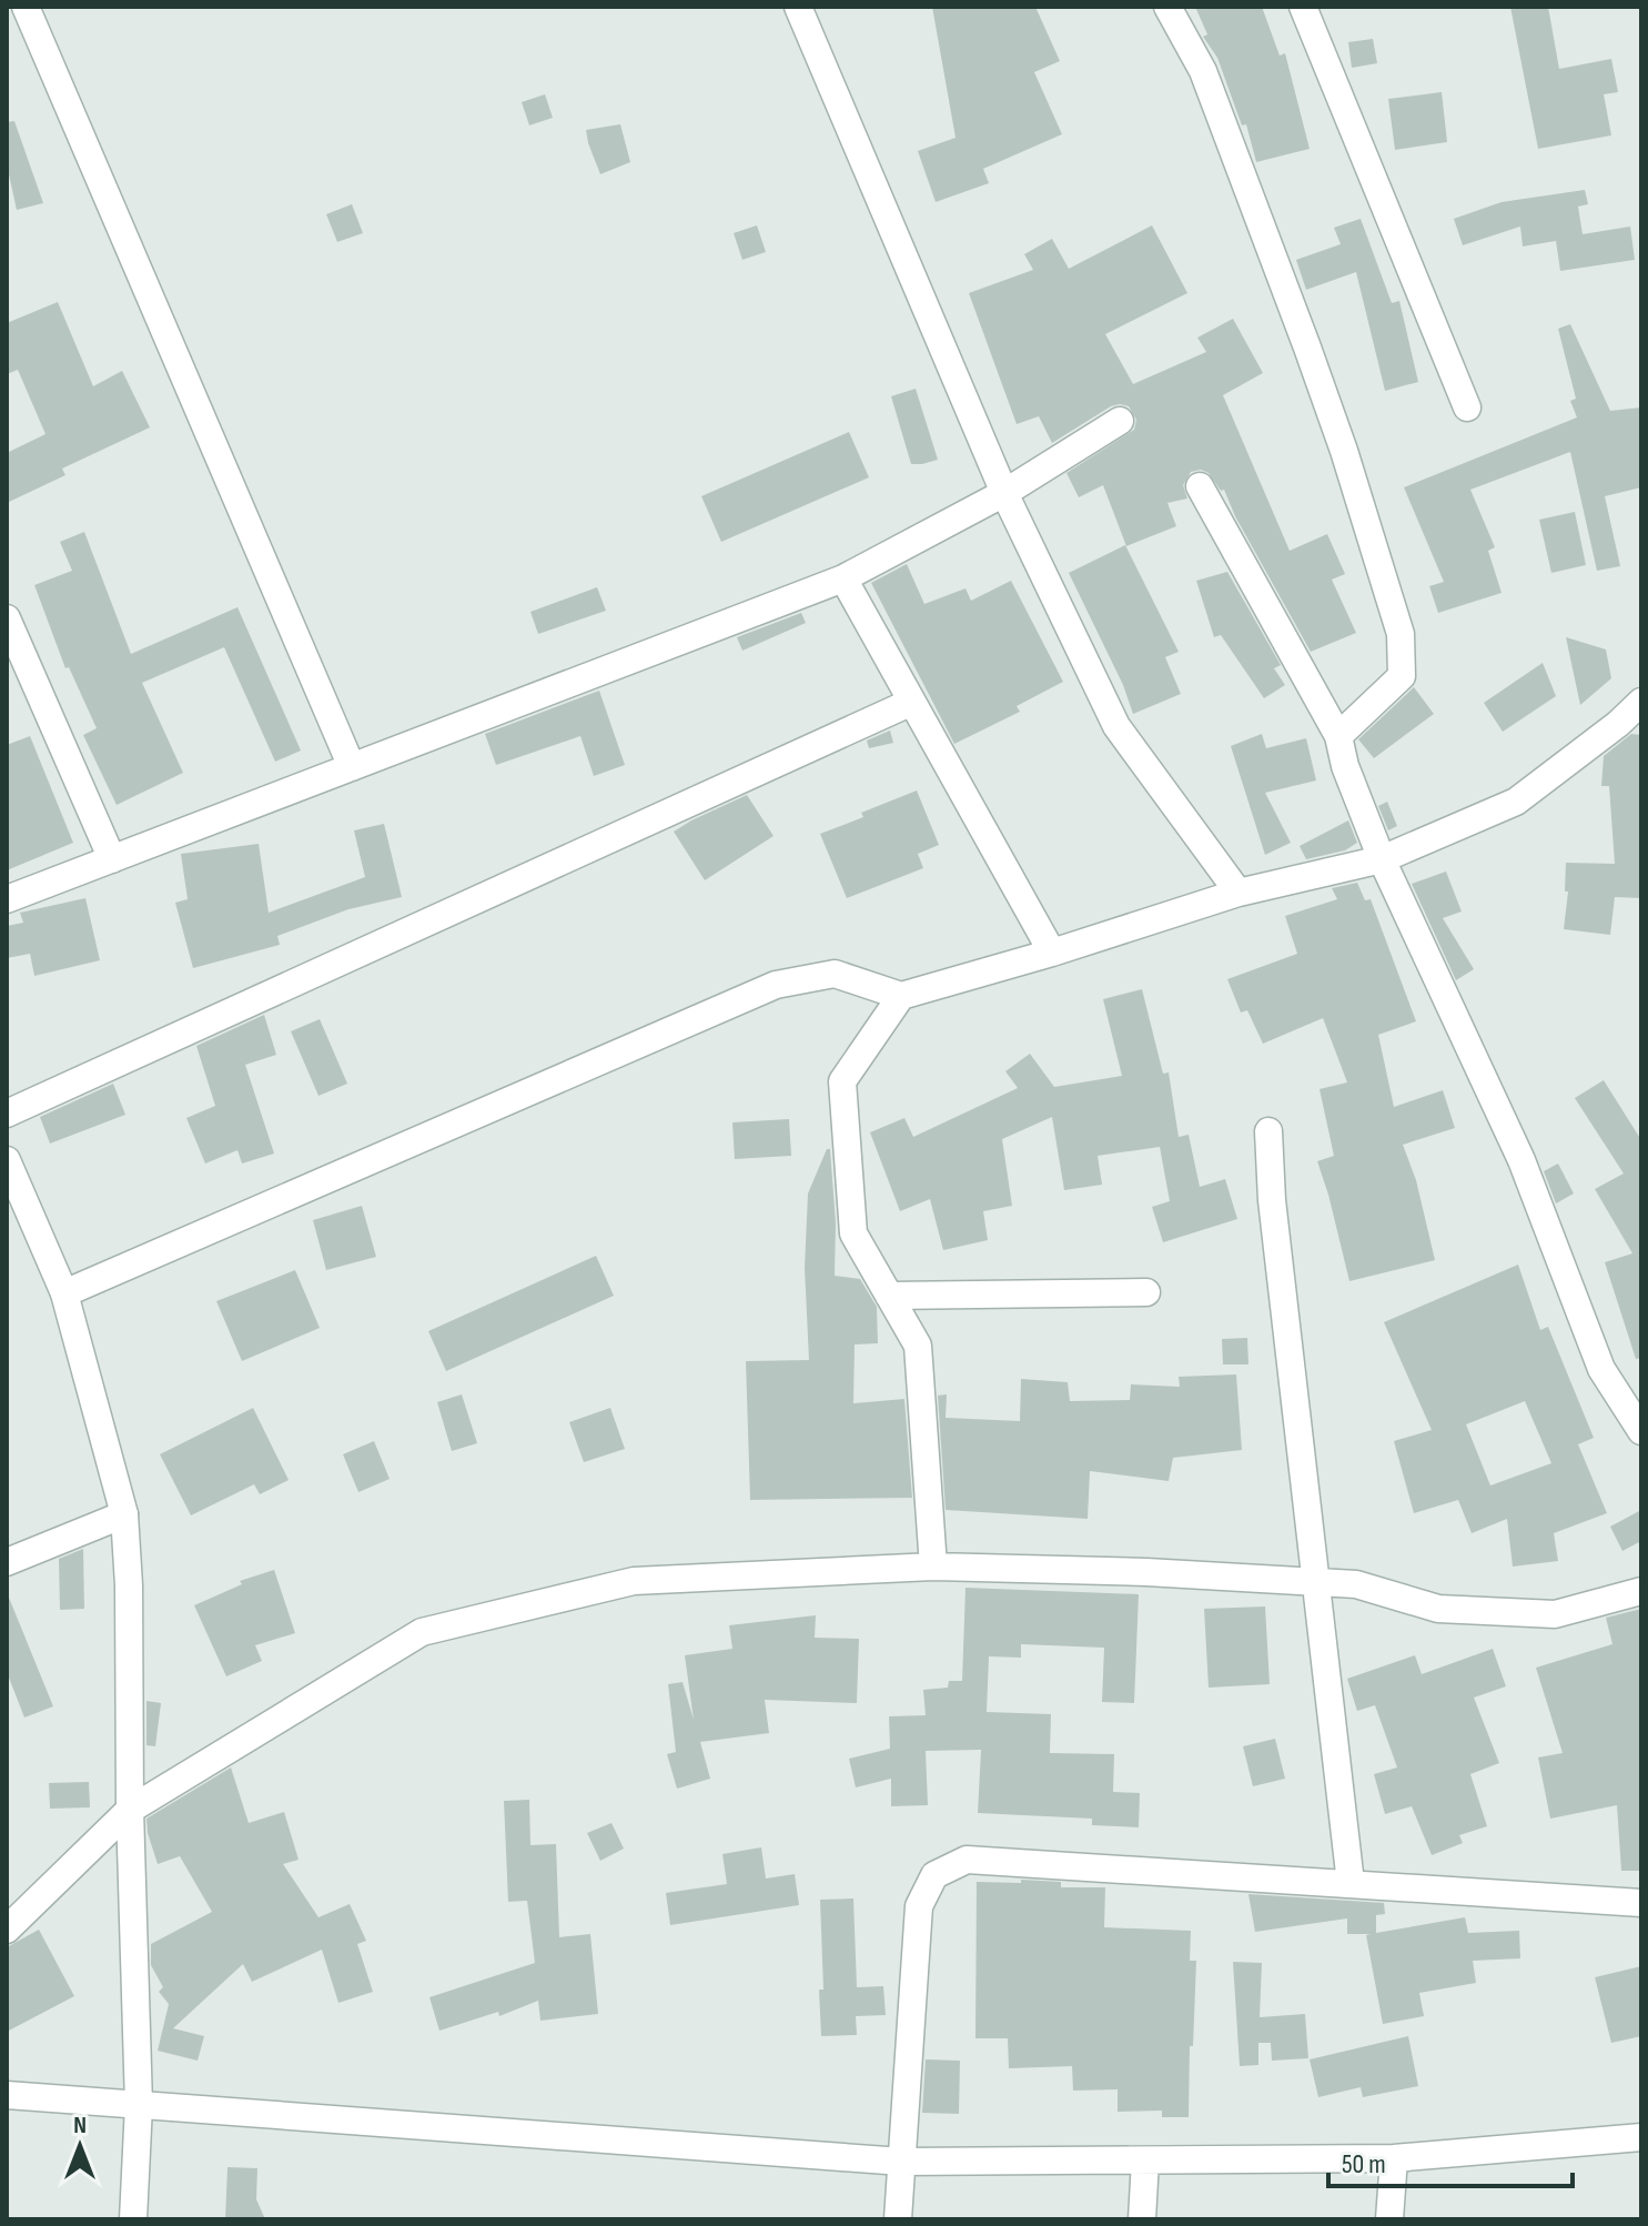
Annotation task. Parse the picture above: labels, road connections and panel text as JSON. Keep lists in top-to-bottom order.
{
  "scale_bar": "50 m",
  "north": "top"
}
